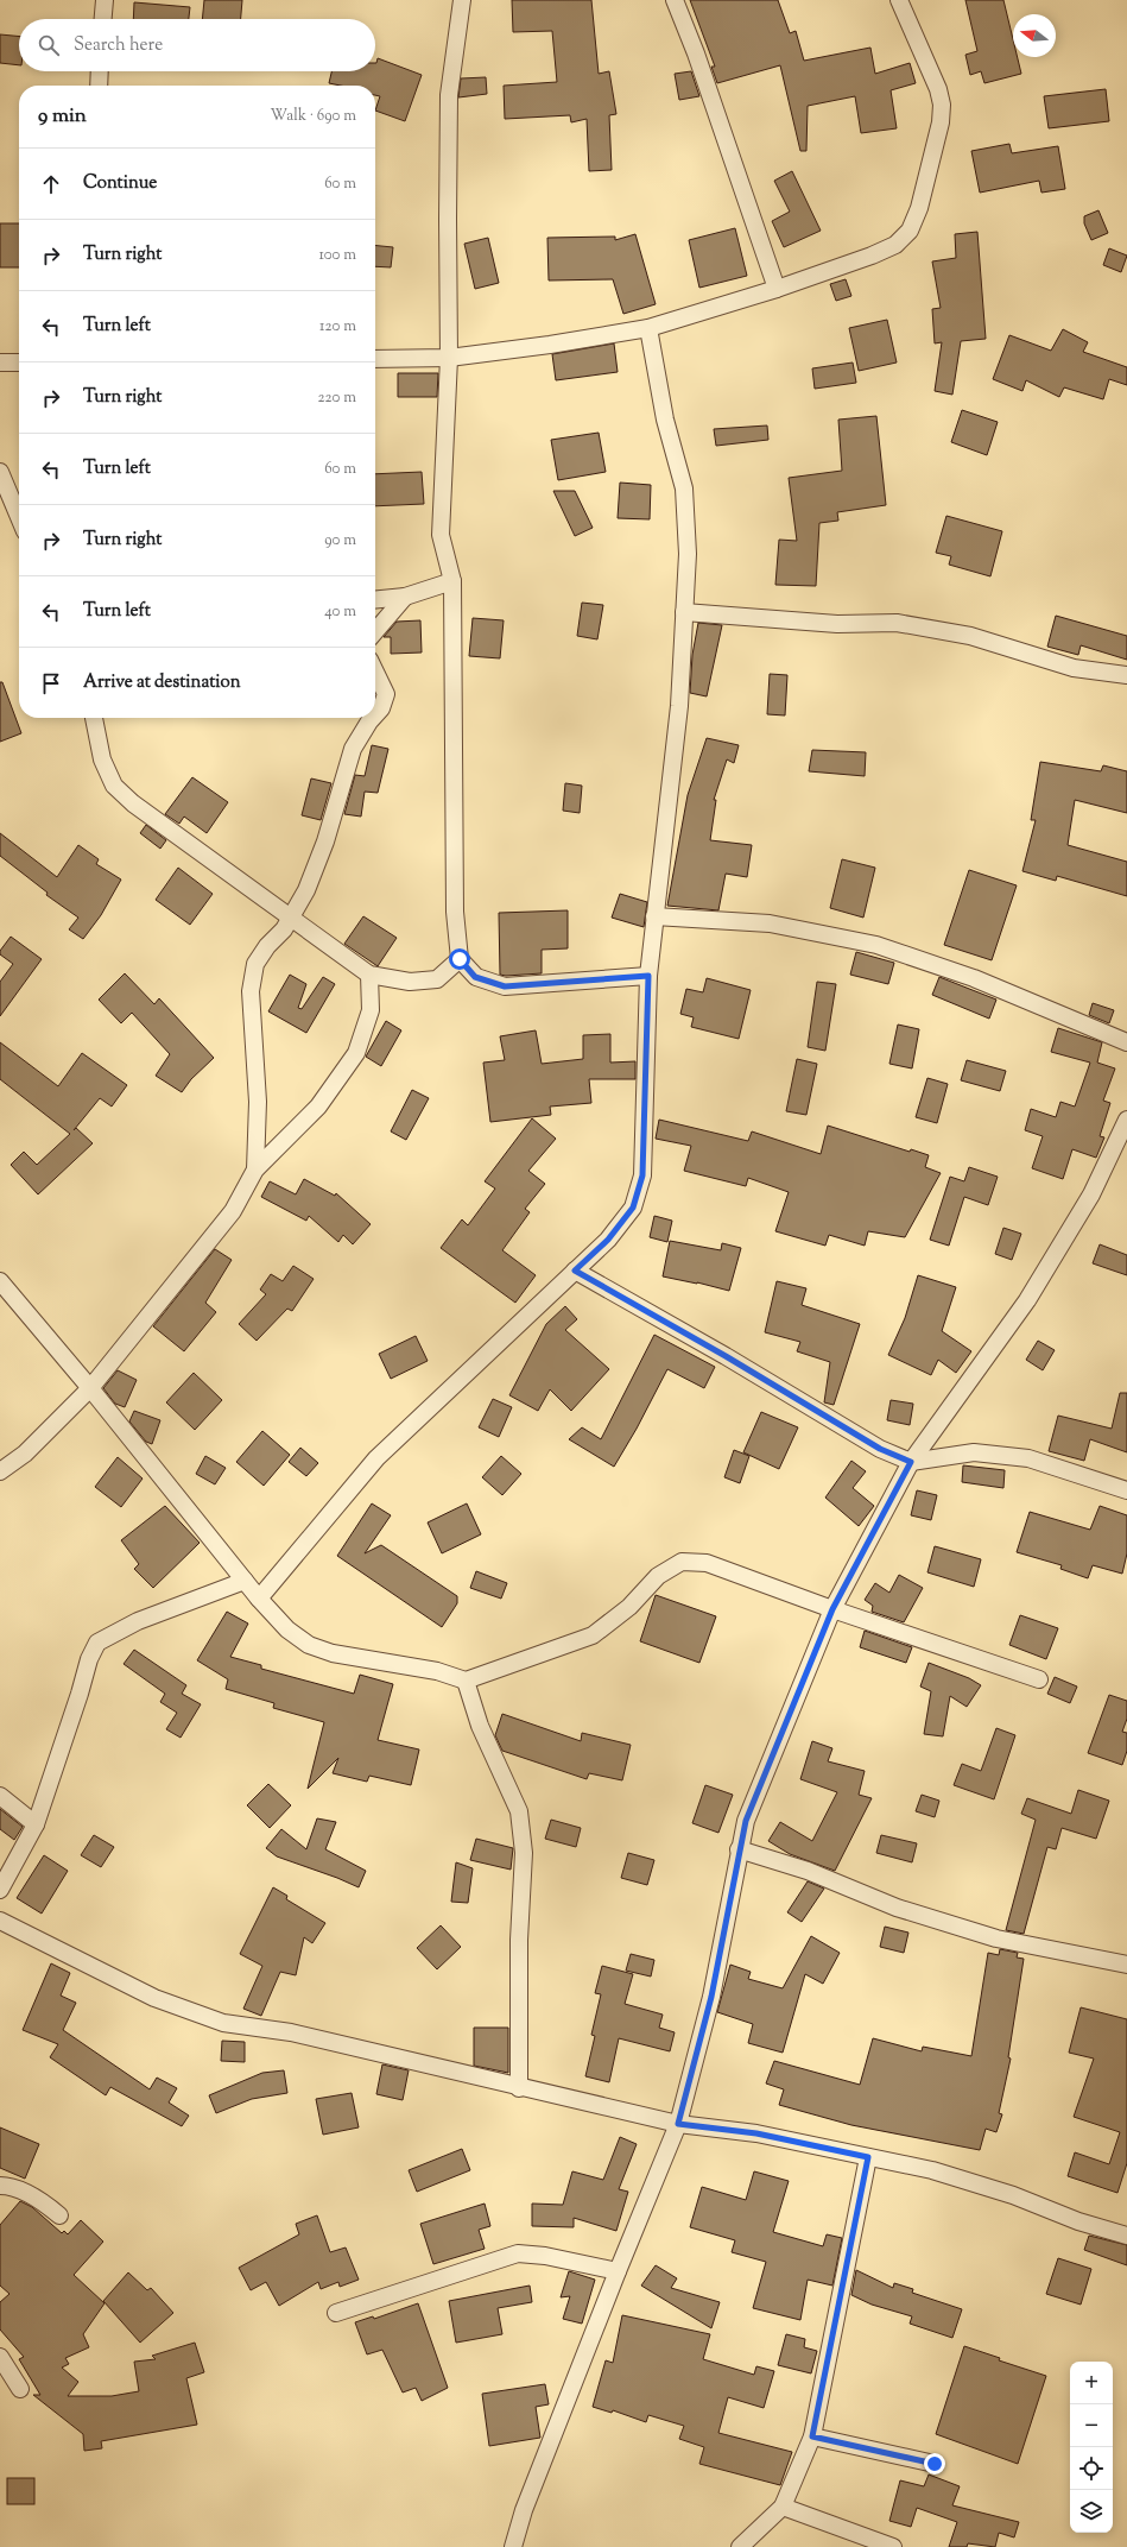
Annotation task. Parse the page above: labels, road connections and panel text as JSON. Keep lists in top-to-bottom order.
{
  "north": "left",
  "page": {
    "search": "Search here",
    "heading": ["9 min", "Walk · 690 m"],
    "list": [
      ["Continue", "60 m"],
      ["Turn right", "100 m"],
      ["Turn left", "120 m"],
      ["Turn right", "220 m"],
      ["Turn left", "60 m"],
      ["Turn right", "90 m"],
      ["Turn left", "40 m"],
      "Arrive at destination"
    ],
    "map_buttons": ["+", "−"]
  }
}
